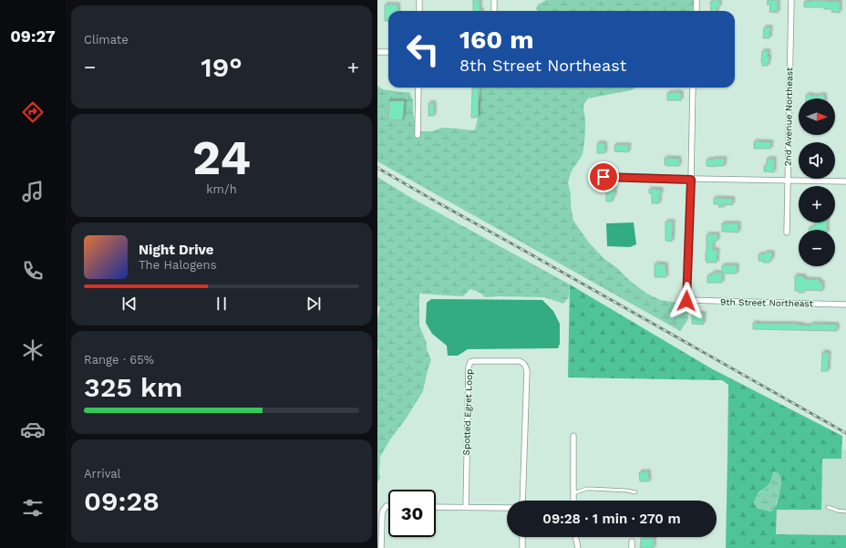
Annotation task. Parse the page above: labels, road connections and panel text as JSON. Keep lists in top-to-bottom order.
{
  "streets": {
    "street": ["2nd Avenue Northeast", "9th Street Northeast", "Spotted Egret Loop"]
  },
  "north": "right",
  "page": {
    "tabs": "09:27",
    "tile": [
      "Climate",
      ["24", "km/h"],
      ["Range · 65%", "325 km"],
      ["Arrival", "09:28"]
    ],
    "turn": ["160 m", "8th Street Northeast"],
    "heat": ["−", "19°", "+"],
    "map_buttons": ["+", "−"],
    "song": ["Night Drive", "The Halogens"],
    "limit": "30",
    "trip": "09:28 · 1 min · 270 m"
  }
}
